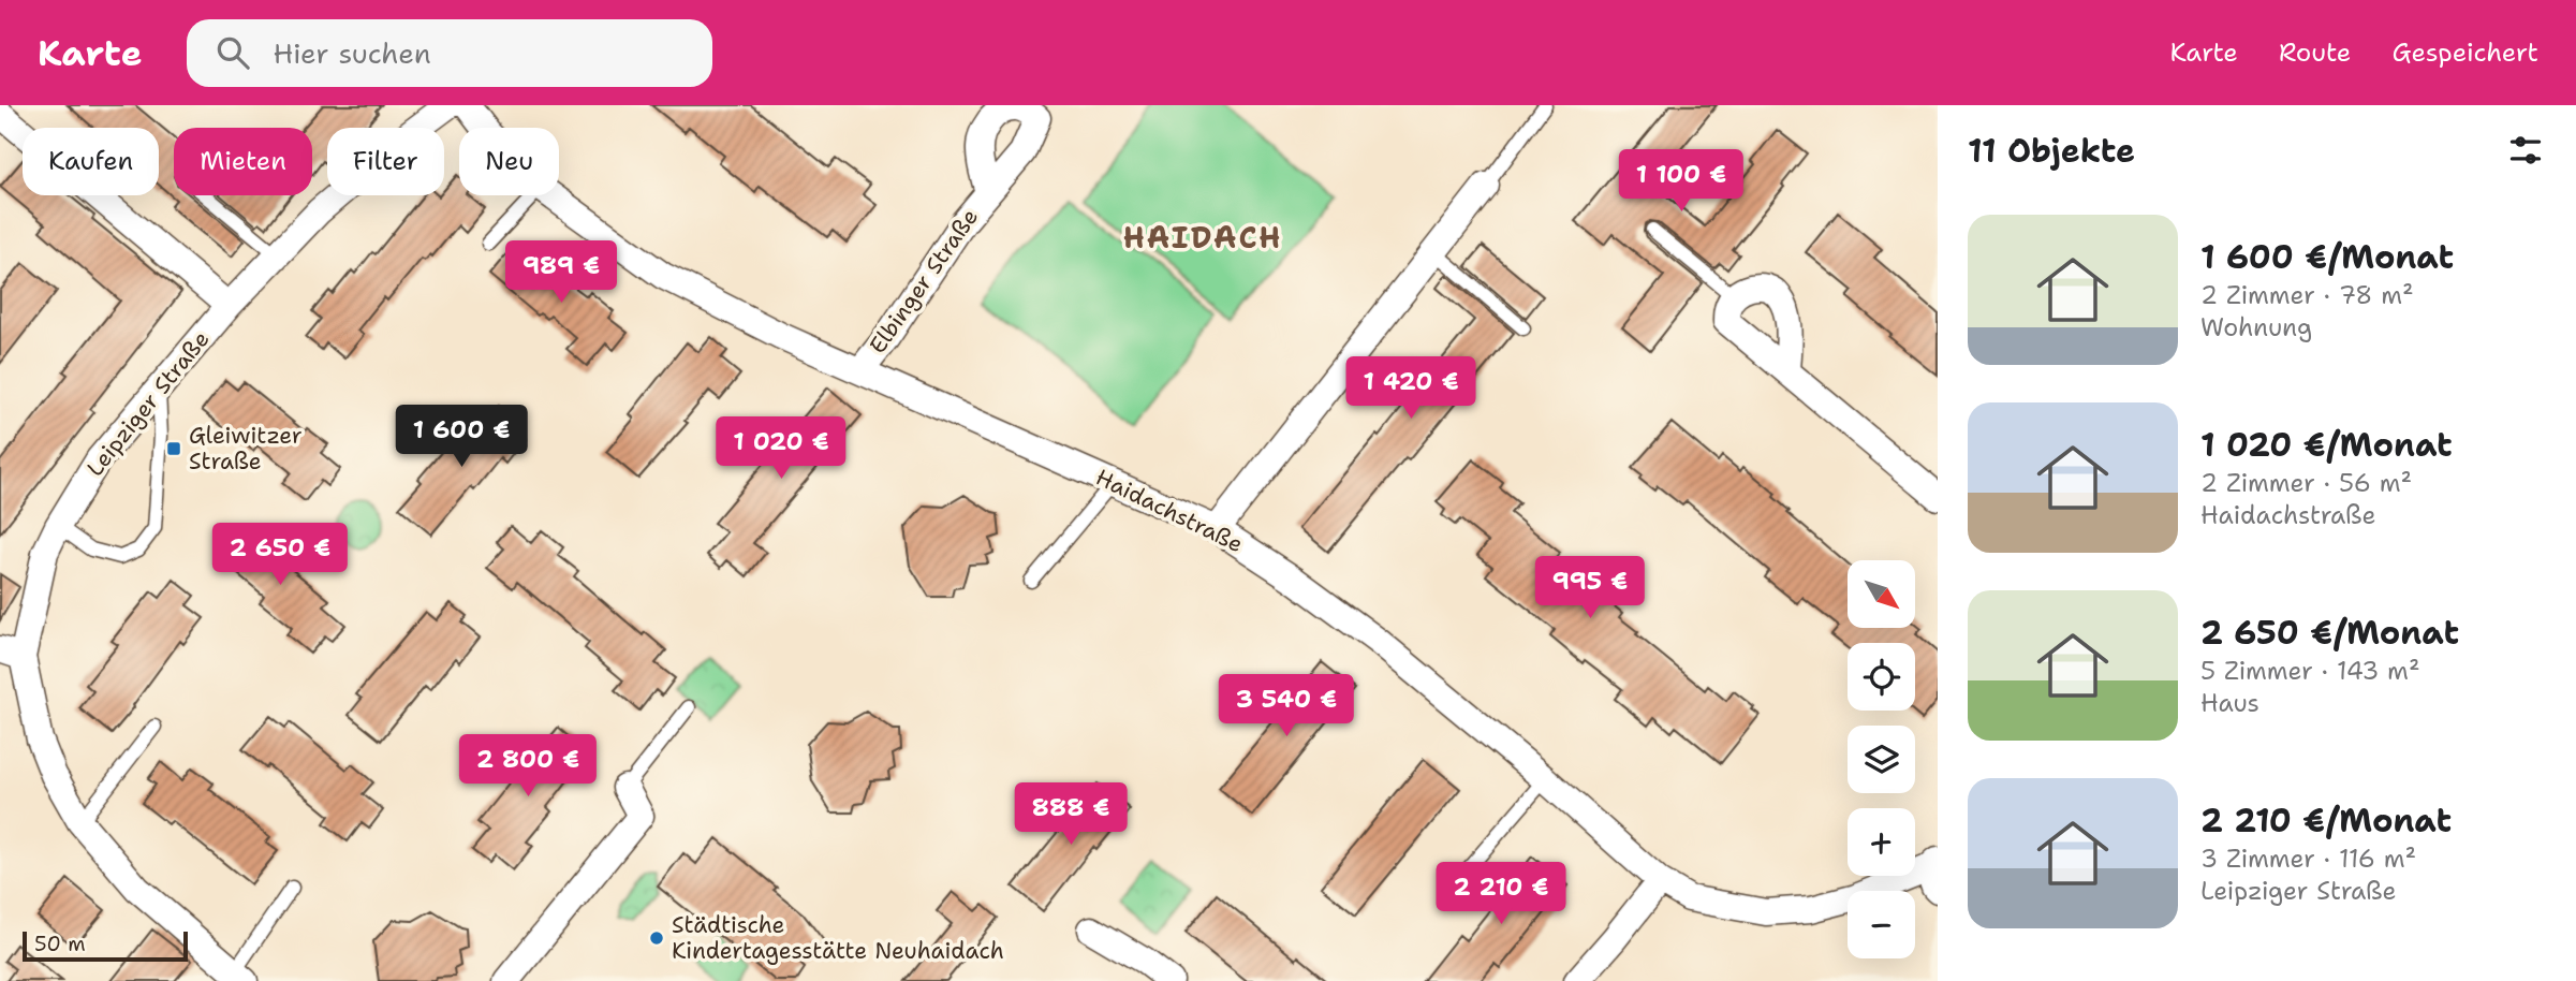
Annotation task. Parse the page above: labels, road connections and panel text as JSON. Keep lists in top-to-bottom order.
{
  "streets": {
    "street": ["Elbinger Straße", "Leipziger Straße", "Haidachstraße"]
  },
  "crossings": [
    ["Elbinger Straße", "Haidachstraße"]
  ],
  "districts": ["HAIDACH"],
  "places": {
    "transit": ["Gleiwitzer Straße"],
    "other": ["Städtische Kindertagesstätte Neuhaidach"]
  },
  "scale_bar": "50 m",
  "north": "bottom right",
  "page": {
    "header": "Karte",
    "search": "Hier suchen",
    "nav": ["Karte", "Route", "Gespeichert"],
    "heading": "11 Objekte",
    "chip": [
      "Kaufen",
      "Mieten",
      "Filter",
      "Neu"
    ],
    "price": [
      "1 100 €",
      "989 €",
      "1 420 €",
      "1 600 €",
      "1 020 €",
      "2 650 €",
      "995 €",
      "3 540 €",
      "2 800 €",
      "888 €",
      "2 210 €"
    ],
    "list": [
      {
        "name": "1 600 €/Monat",
        "note": "2 Zimmer · 78 m² · Wohnung"
      },
      {
        "name": "1 020 €/Monat",
        "note": "2 Zimmer · 56 m² · Haidachstraße"
      },
      {
        "name": "2 650 €/Monat",
        "note": "5 Zimmer · 143 m² · Haus"
      },
      {
        "name": "2 210 €/Monat",
        "note": "3 Zimmer · 116 m² · Leipziger Straße"
      }
    ],
    "map_buttons": ["+", "−"],
    "scale": "50 m"
  }
}
